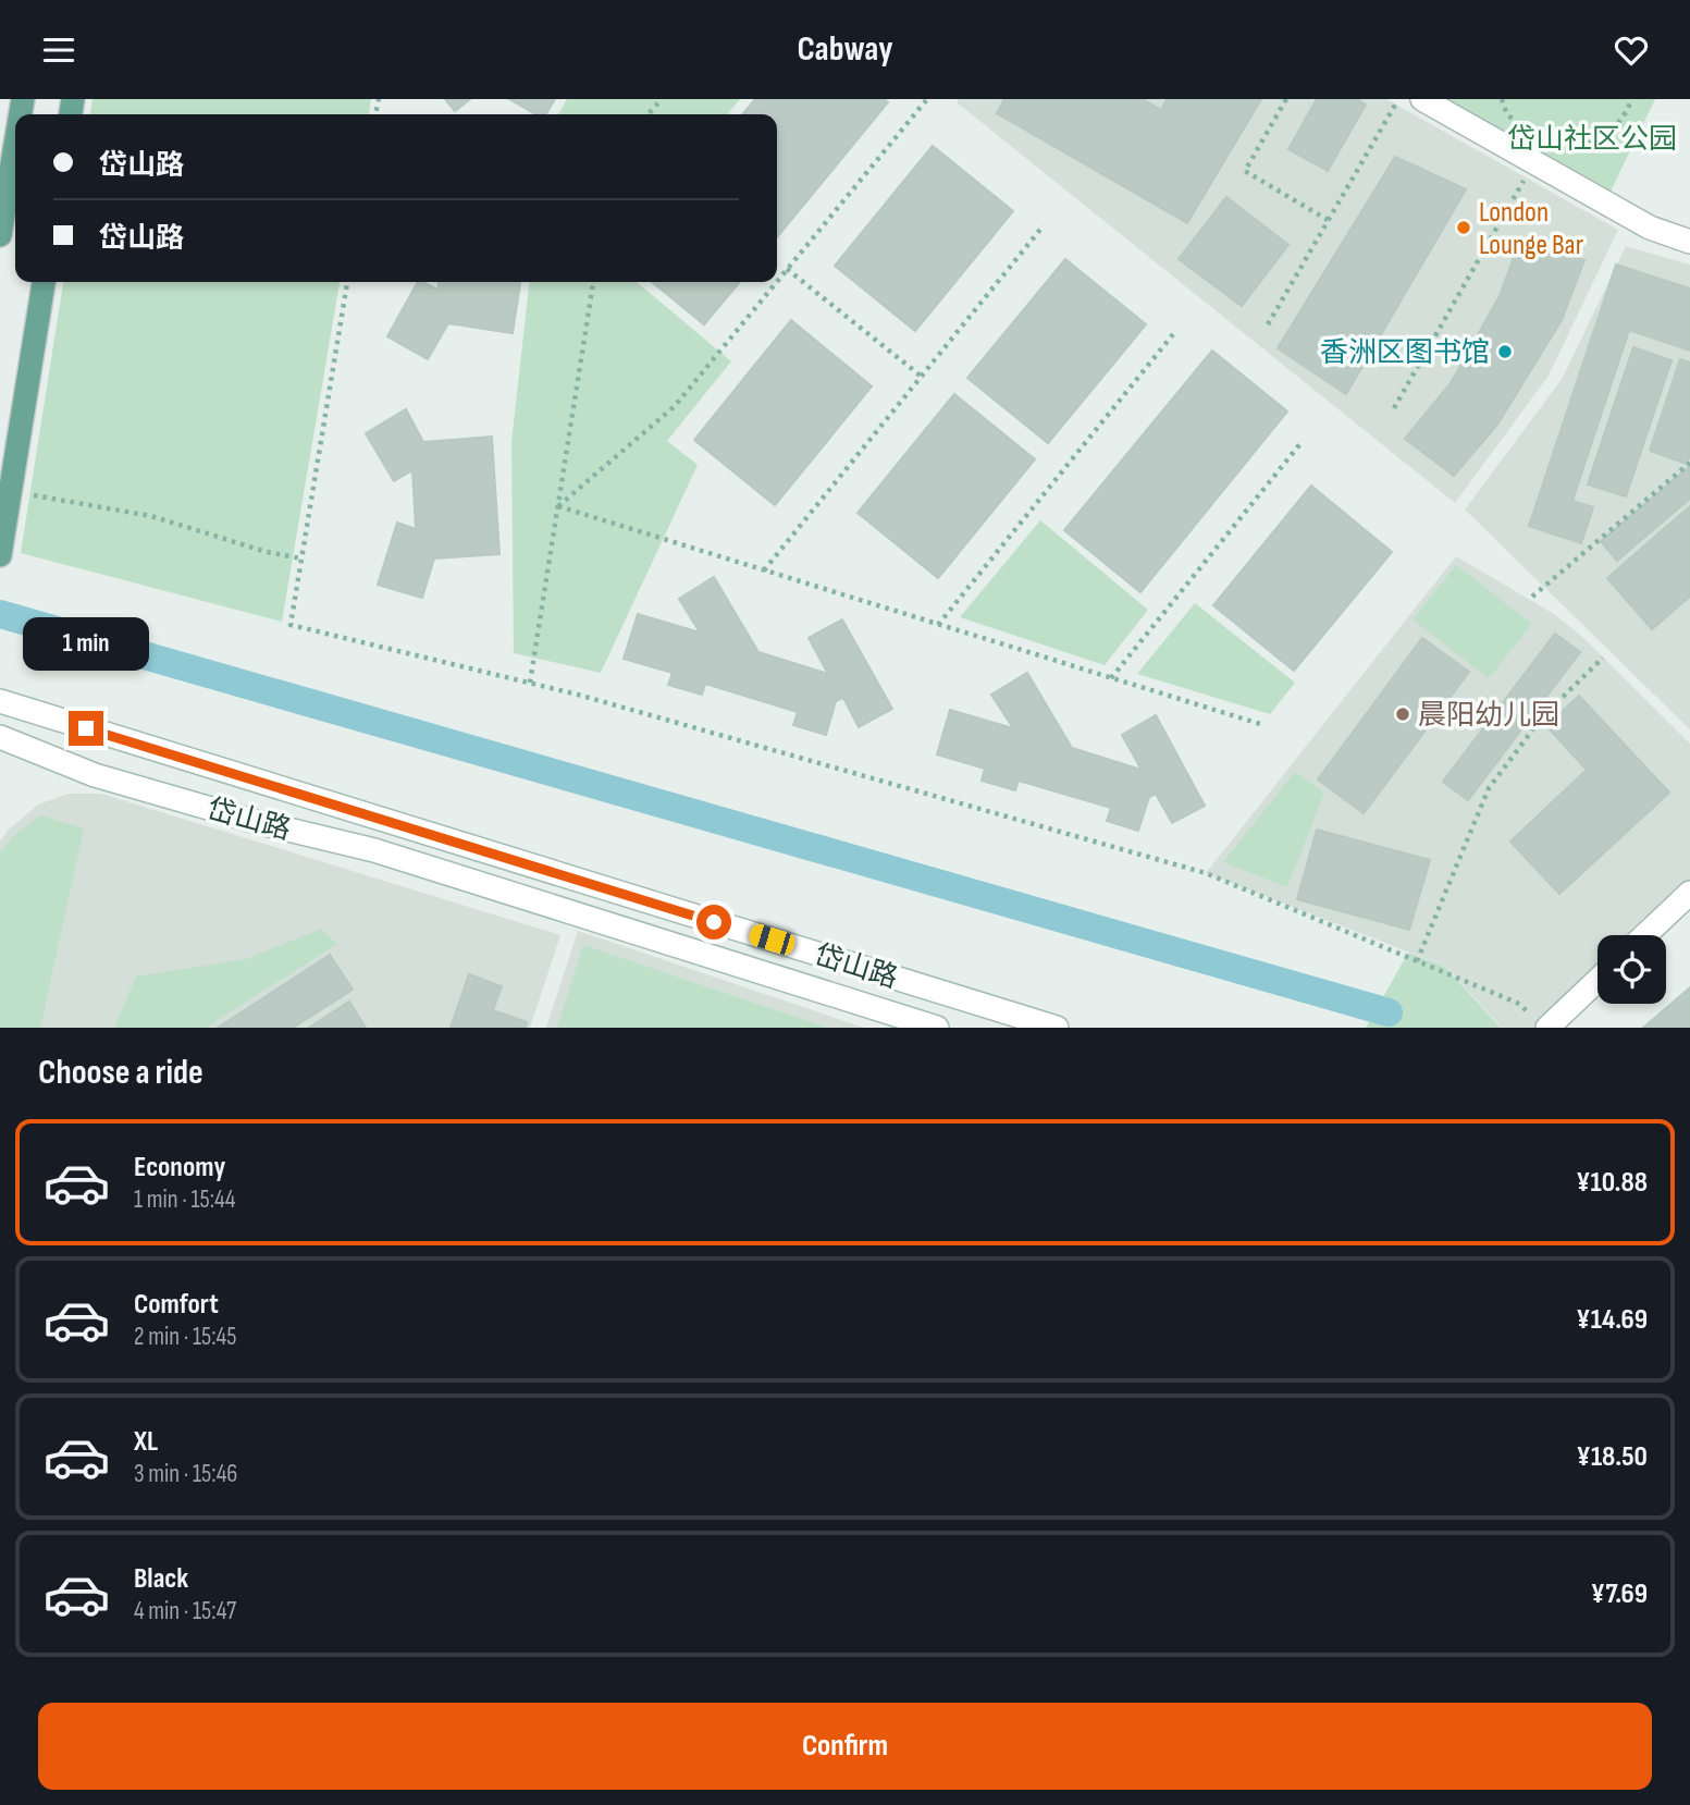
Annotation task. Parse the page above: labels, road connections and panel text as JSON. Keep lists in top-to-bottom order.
{
  "streets": {
    "street": ["岱山路"]
  },
  "parks": ["岱山社区公园"],
  "places": ["London Lounge Bar", "香洲区图书馆", "晨阳幼儿园"],
  "page": {
    "header": "Cabway",
    "banner": ["岱山路", "岱山路"],
    "bubble": "1 min",
    "heading": "Choose a ride",
    "list": [
      {
        "name": "Economy",
        "note": "1 min · 15:44",
        "value": "¥10.88"
      },
      {
        "name": "Comfort",
        "note": "2 min · 15:45",
        "value": "¥14.69"
      },
      {
        "name": "XL",
        "note": "3 min · 15:46",
        "value": "¥18.50"
      },
      {
        "name": "Black",
        "note": "4 min · 15:47",
        "value": "¥7.69"
      }
    ],
    "buttons": "Confirm"
  }
}
